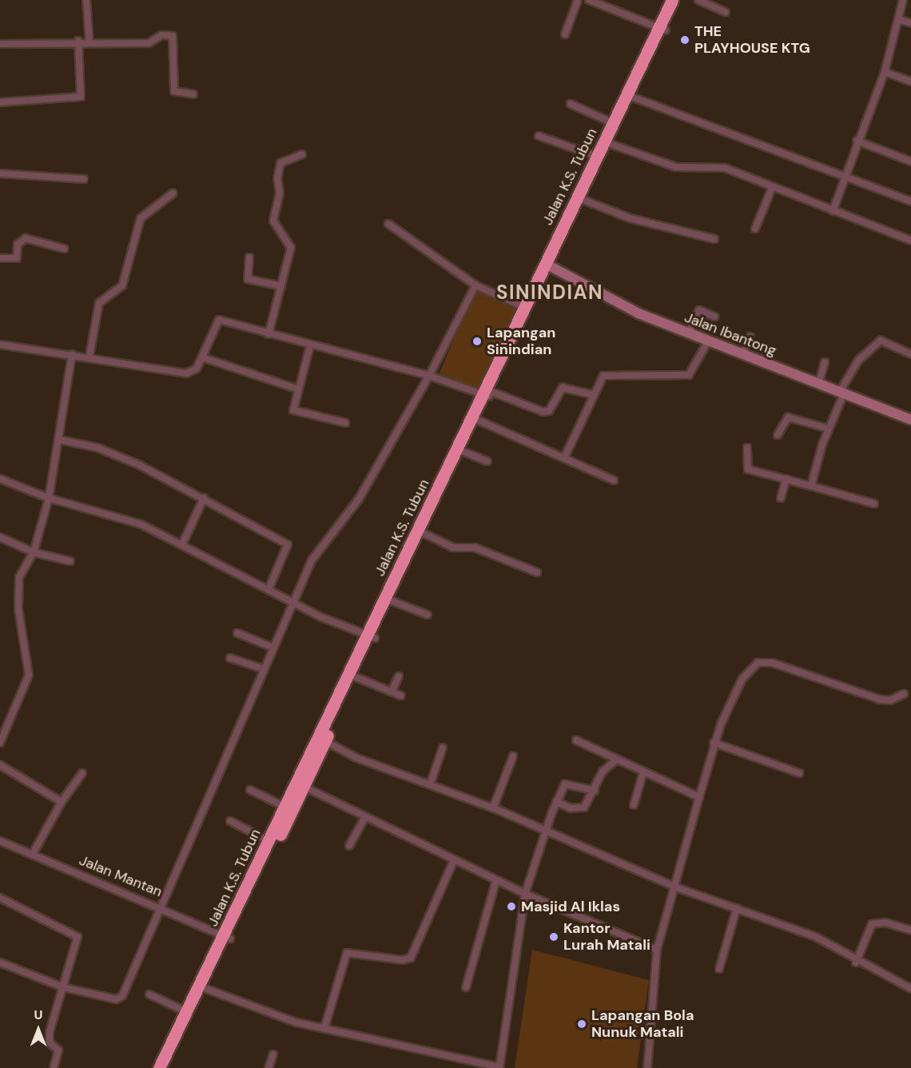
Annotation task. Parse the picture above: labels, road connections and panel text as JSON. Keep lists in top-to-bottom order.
{
  "streets": {
    "highway": ["Jalan K.S. Tubun"],
    "street": ["Jalan Ibantong", "Jalan Mantan"]
  },
  "crossings": [
    ["Jalan K.S. Tubun", "Jalan Ibantong"],
    ["Jalan K.S. Tubun", "Jalan Mantan"]
  ],
  "districts": ["SININDIAN"],
  "places": [
    "THE PLAYHOUSE KTG",
    "Lapangan Sinindian",
    "Masjid Al Iklas",
    "Kantor Lurah Matali",
    "Lapangan Bola Nunuk Matali"
  ],
  "north": "top"
}
